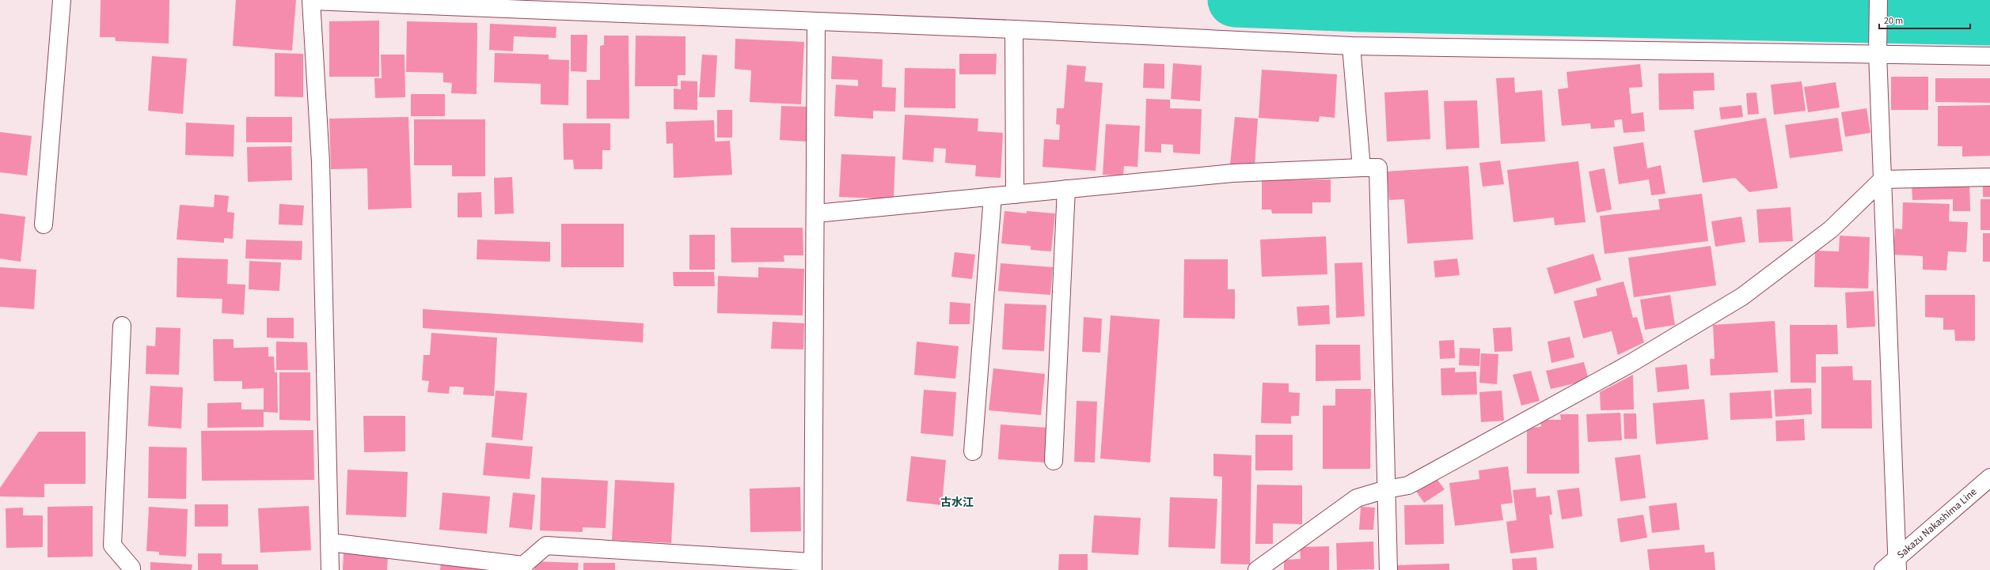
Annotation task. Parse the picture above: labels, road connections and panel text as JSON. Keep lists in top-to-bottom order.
{
  "streets": {
    "street": ["Sakazu Nakashima Line"]
  },
  "districts": ["古水江"],
  "scale_bar": "20 m"
}
